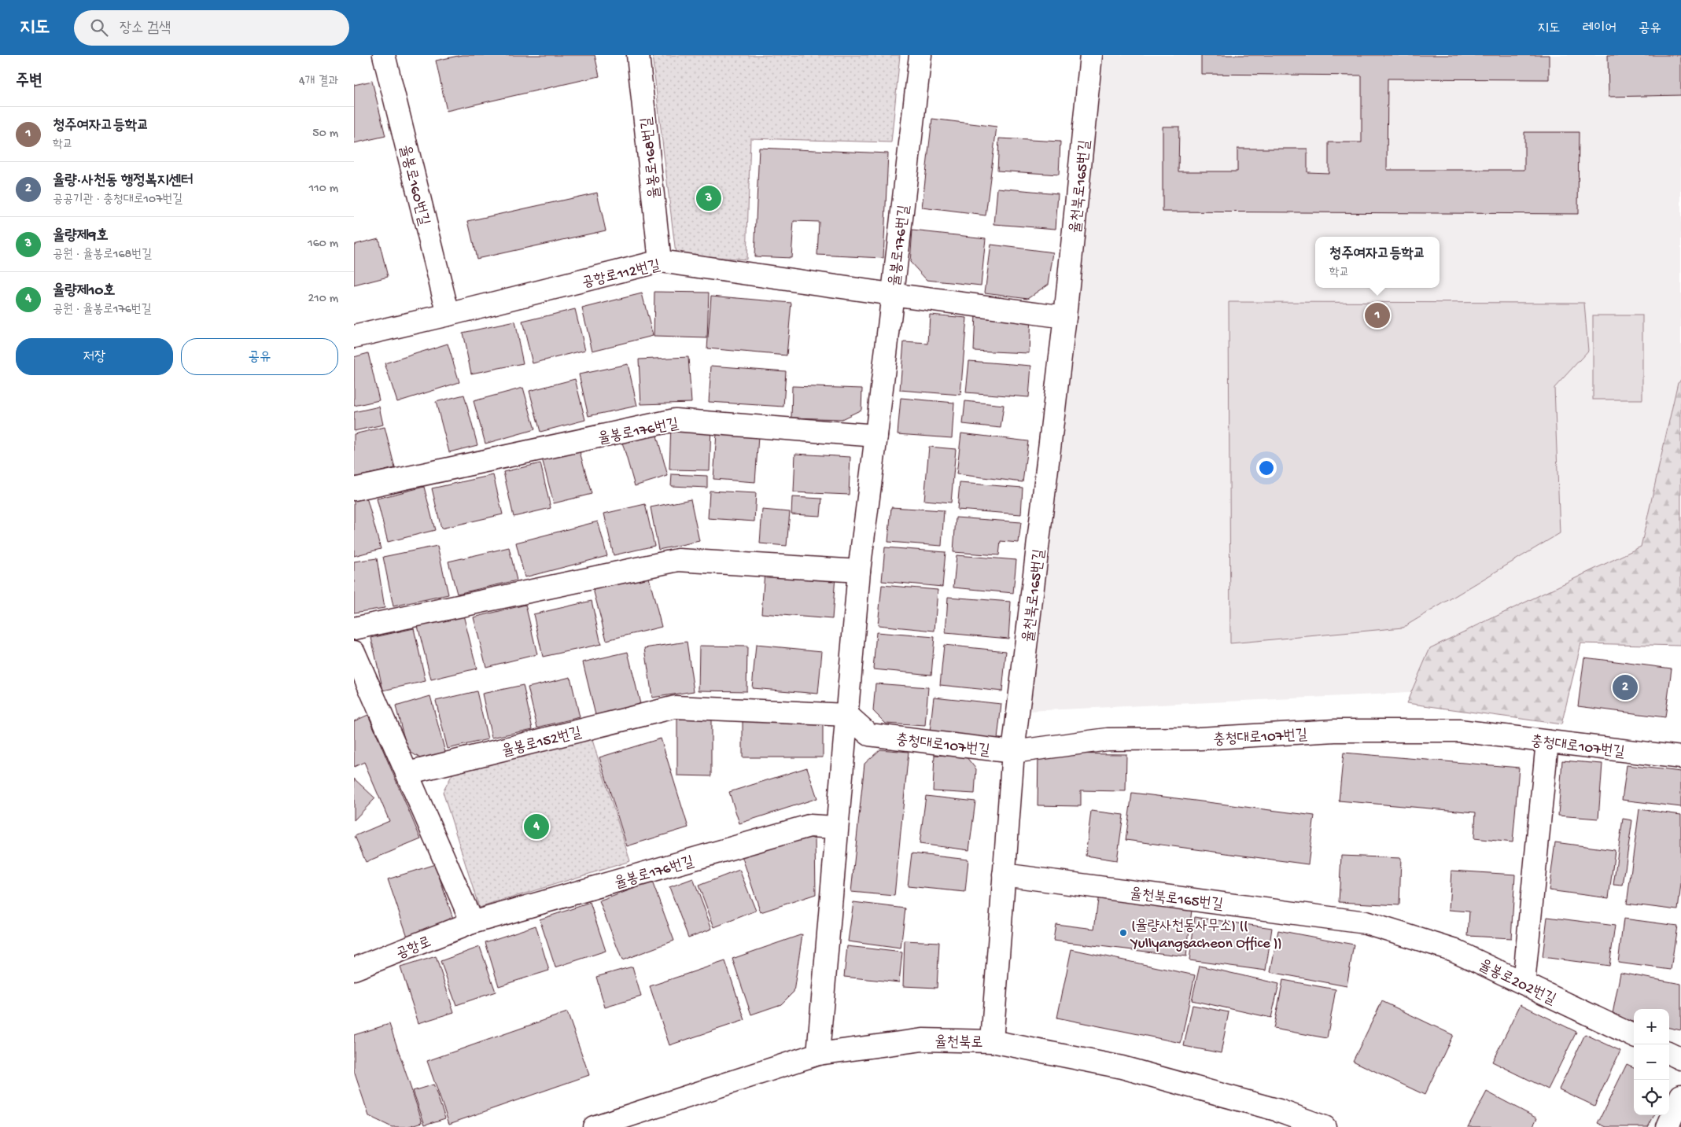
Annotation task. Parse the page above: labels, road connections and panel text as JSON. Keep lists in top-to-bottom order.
{
  "streets": {
    "street": [
      "율봉로168번길",
      "율봉로160번길",
      "율천북로165번길",
      "율봉로176번길",
      "공항로112번길",
      "충청대로107번길",
      "율봉로152번길",
      "공항로",
      "율봉로202번길",
      "율천북로"
    ]
  },
  "crossings": [
    ["율봉로168번길", "공항로112번길"],
    ["율봉로160번길", "공항로112번길"],
    ["율천북로165번길", "충청대로107번길"],
    ["율천북로165번길", "율봉로202번길"],
    ["율천북로165번길", "율천북로"],
    ["율봉로176번길", "공항로112번길"],
    ["율봉로176번길", "충청대로107번길"],
    ["율봉로176번길", "율봉로152번길"],
    ["율봉로176번길", "공항로"],
    ["율봉로176번길", "율천북로"],
    ["충청대로107번길", "율봉로152번길"]
  ],
  "places": ["(율량사천동사무소) (( Yullyangsacheon Office ))"],
  "page": {
    "header": "지도",
    "search": "장소 검색",
    "nav": ["지도", "레이어", "공유"],
    "heading": ["주변", "4개 결과"],
    "list": [
      {
        "mark": "1",
        "name": "청주여자고등학교",
        "note": "학교",
        "value": "50 m"
      },
      {
        "mark": "2",
        "name": "율량·사천동 행정복지센터",
        "note": "공공기관 · 충청대로107번길",
        "value": "110 m"
      },
      {
        "mark": "3",
        "name": "율량제9호",
        "note": "공원 · 율봉로168번길",
        "value": "160 m"
      },
      {
        "mark": "4",
        "name": "율량제10호",
        "note": "공원 · 율봉로176번길",
        "value": "210 m"
      }
    ],
    "pins": [
      "3",
      "1",
      "2",
      "4"
    ],
    "popup": ["청주여자고등학교", "학교"],
    "buttons": ["저장", "공유"],
    "map_buttons": ["+", "−"]
  }
}
